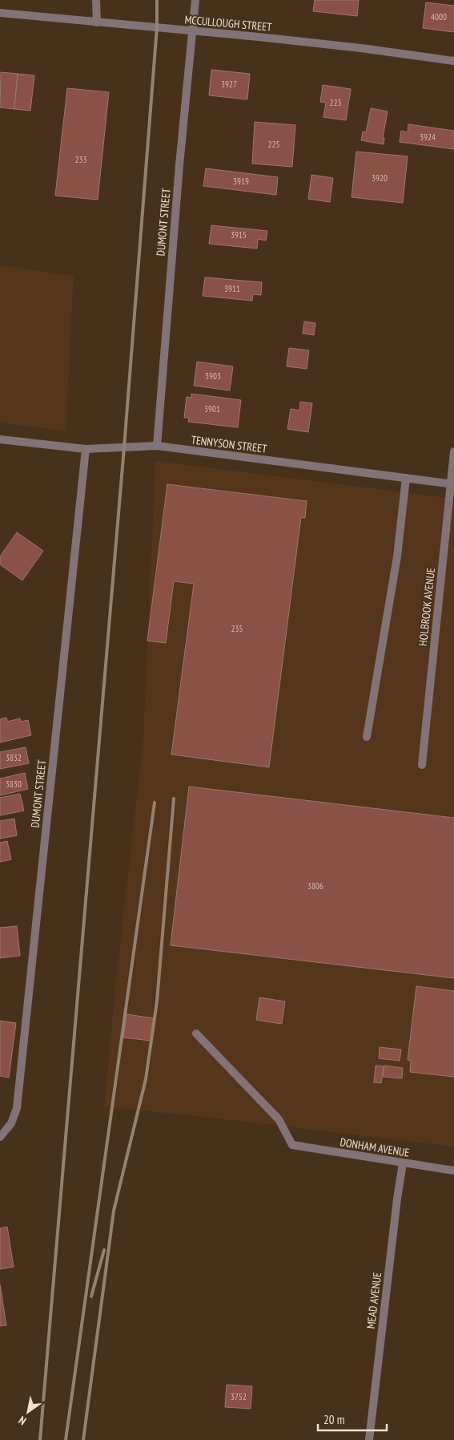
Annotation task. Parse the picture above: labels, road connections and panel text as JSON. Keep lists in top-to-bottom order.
{
  "streets": {
    "street": [
      "MCCULLOUGH STREET",
      "DUMONT STREET",
      "TENNYSON STREET",
      "HOLBROOK AVENUE",
      "DONHAM AVENUE",
      "MEAD AVENUE"
    ]
  },
  "crossings": [
    ["MCCULLOUGH STREET", "DUMONT STREET"],
    ["DUMONT STREET", "TENNYSON STREET"],
    ["TENNYSON STREET", "HOLBROOK AVENUE"],
    ["DONHAM AVENUE", "MEAD AVENUE"]
  ],
  "house_numbers": [
    "4000",
    "3927",
    "223",
    "3924",
    "225",
    "233",
    "3920",
    "3919",
    "3915",
    "3911",
    "3903",
    "3901",
    "235",
    "3832",
    "3830",
    "3806",
    "3752"
  ],
  "scale_bar": "20 m",
  "north": "bottom left"
}
